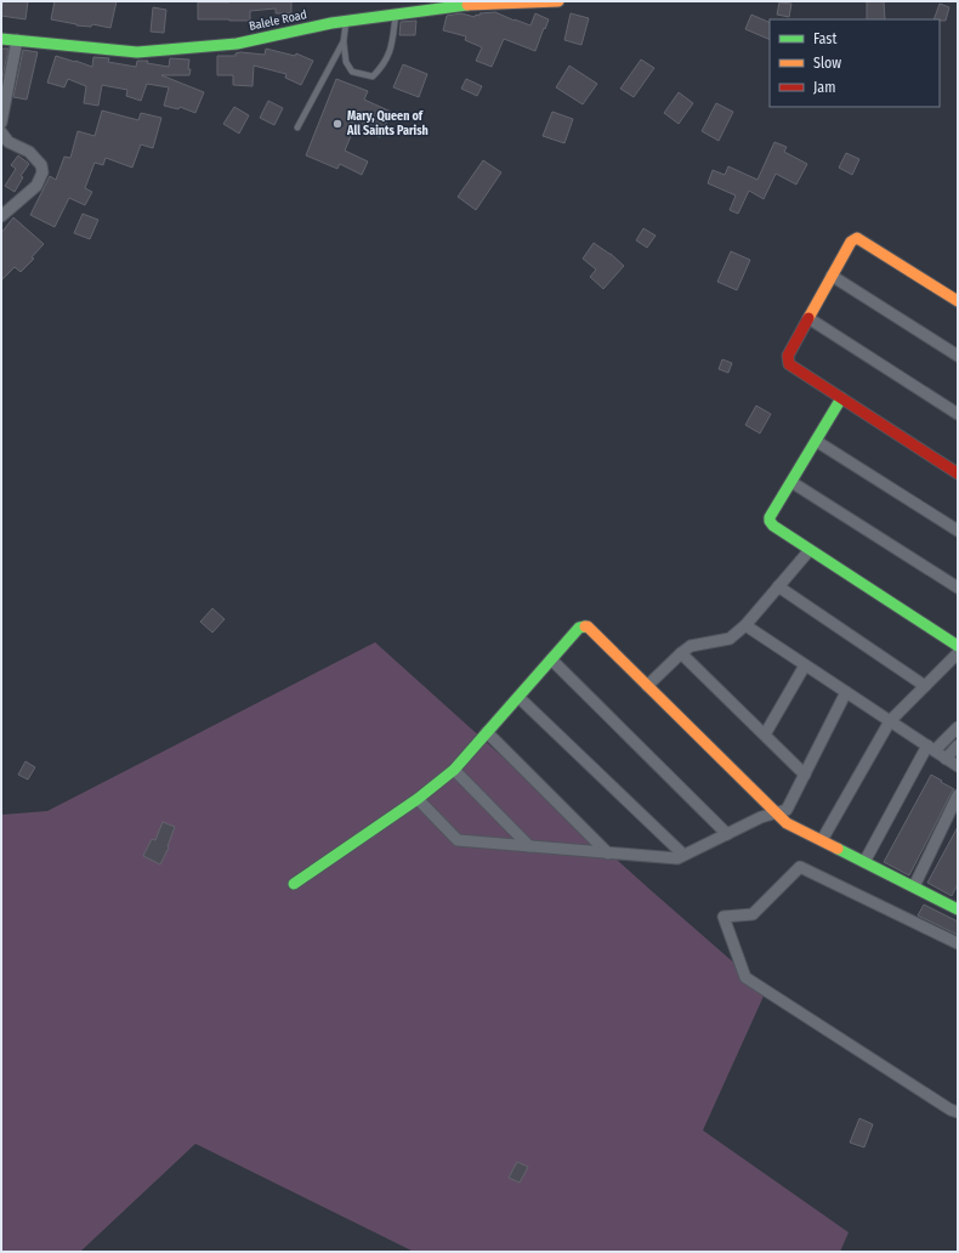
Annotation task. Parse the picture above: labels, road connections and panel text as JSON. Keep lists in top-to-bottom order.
{
  "streets": {
    "street": ["Balele Road"]
  },
  "places": ["Mary, Queen of All Saints Parish"],
  "legend": ["Fast", "Slow", "Jam"]
}
